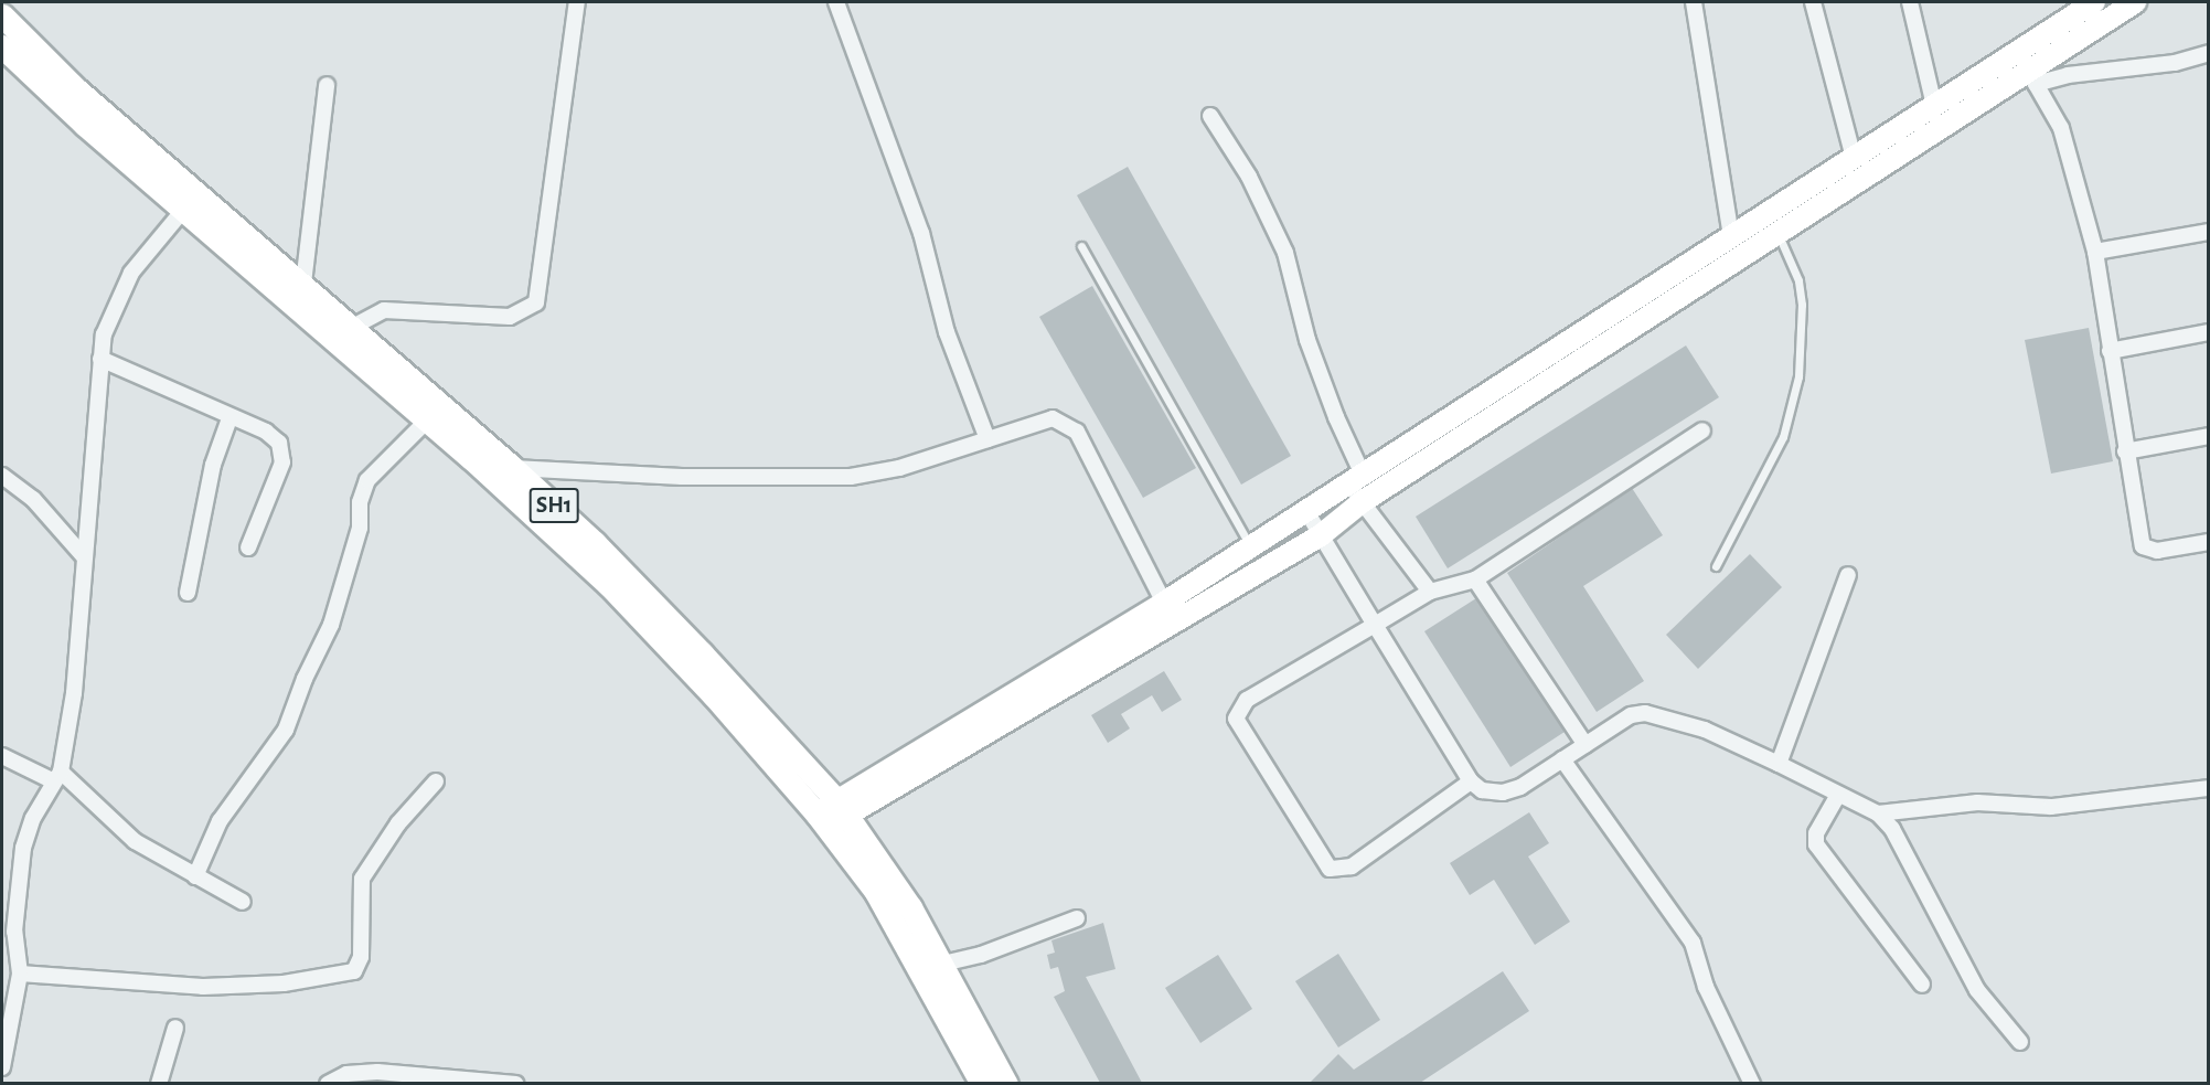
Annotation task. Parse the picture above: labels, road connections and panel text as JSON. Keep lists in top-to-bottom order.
{
  "streets": {
    "main road": ["SH1"]
  }
}
